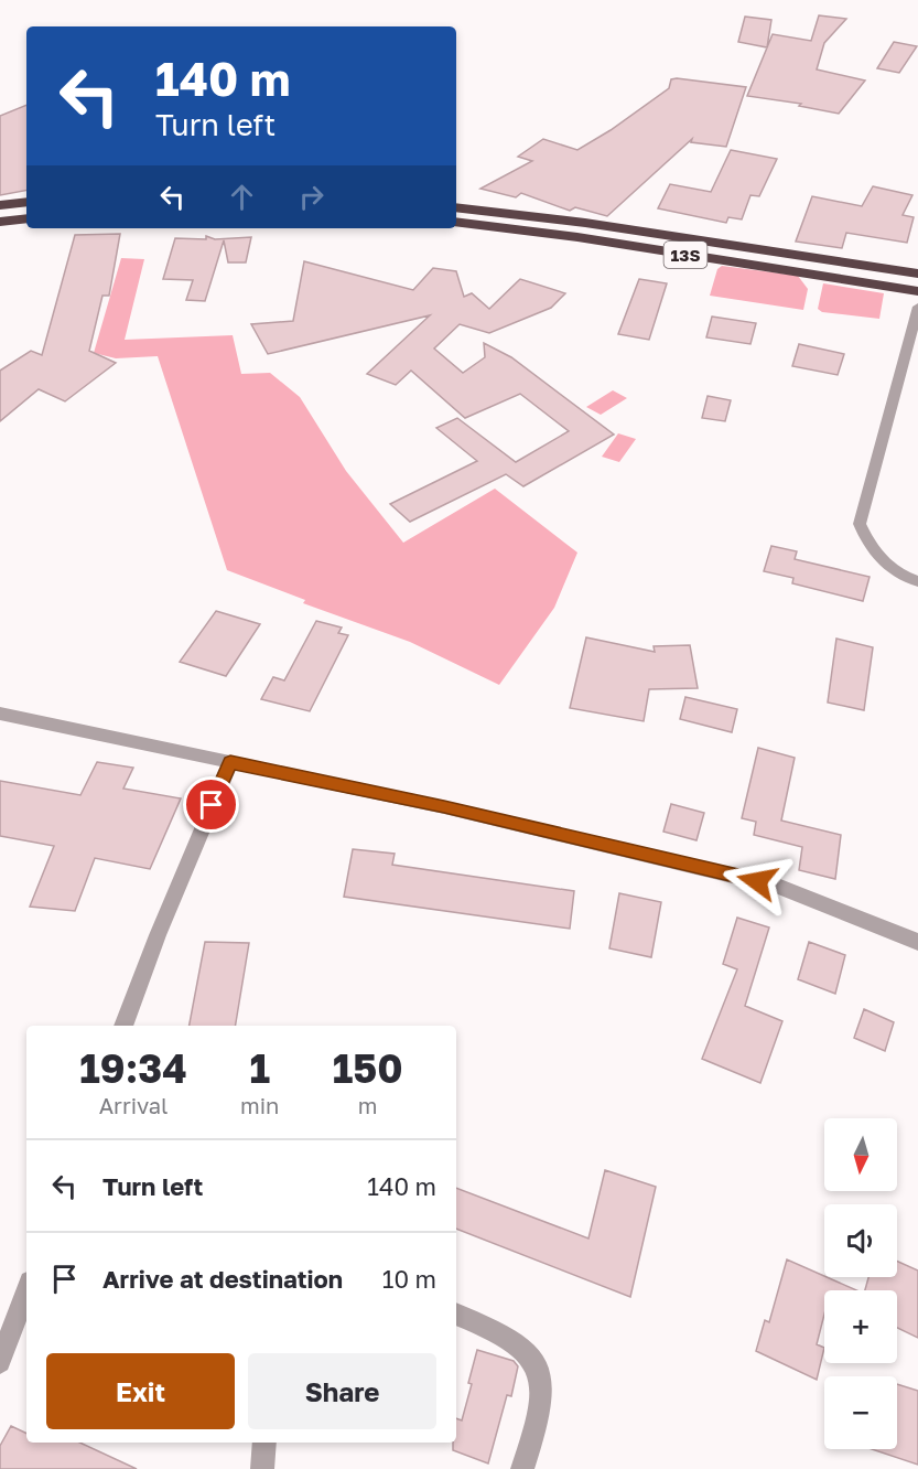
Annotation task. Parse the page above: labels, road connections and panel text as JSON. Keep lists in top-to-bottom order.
{
  "streets": {
    "highway": ["13S"]
  },
  "north": "bottom",
  "page": {
    "turn": ["140 m", "Turn left"],
    "eta": [
      "19:34",
      "Arrival",
      "1",
      "min",
      "150",
      "m"
    ],
    "map_buttons": ["+", "−"],
    "list": [
      {
        "name": "Turn left",
        "value": "140 m"
      },
      {
        "name": "Arrive at destination",
        "value": "10 m"
      }
    ],
    "buttons": ["Exit", "Share"]
  }
}
